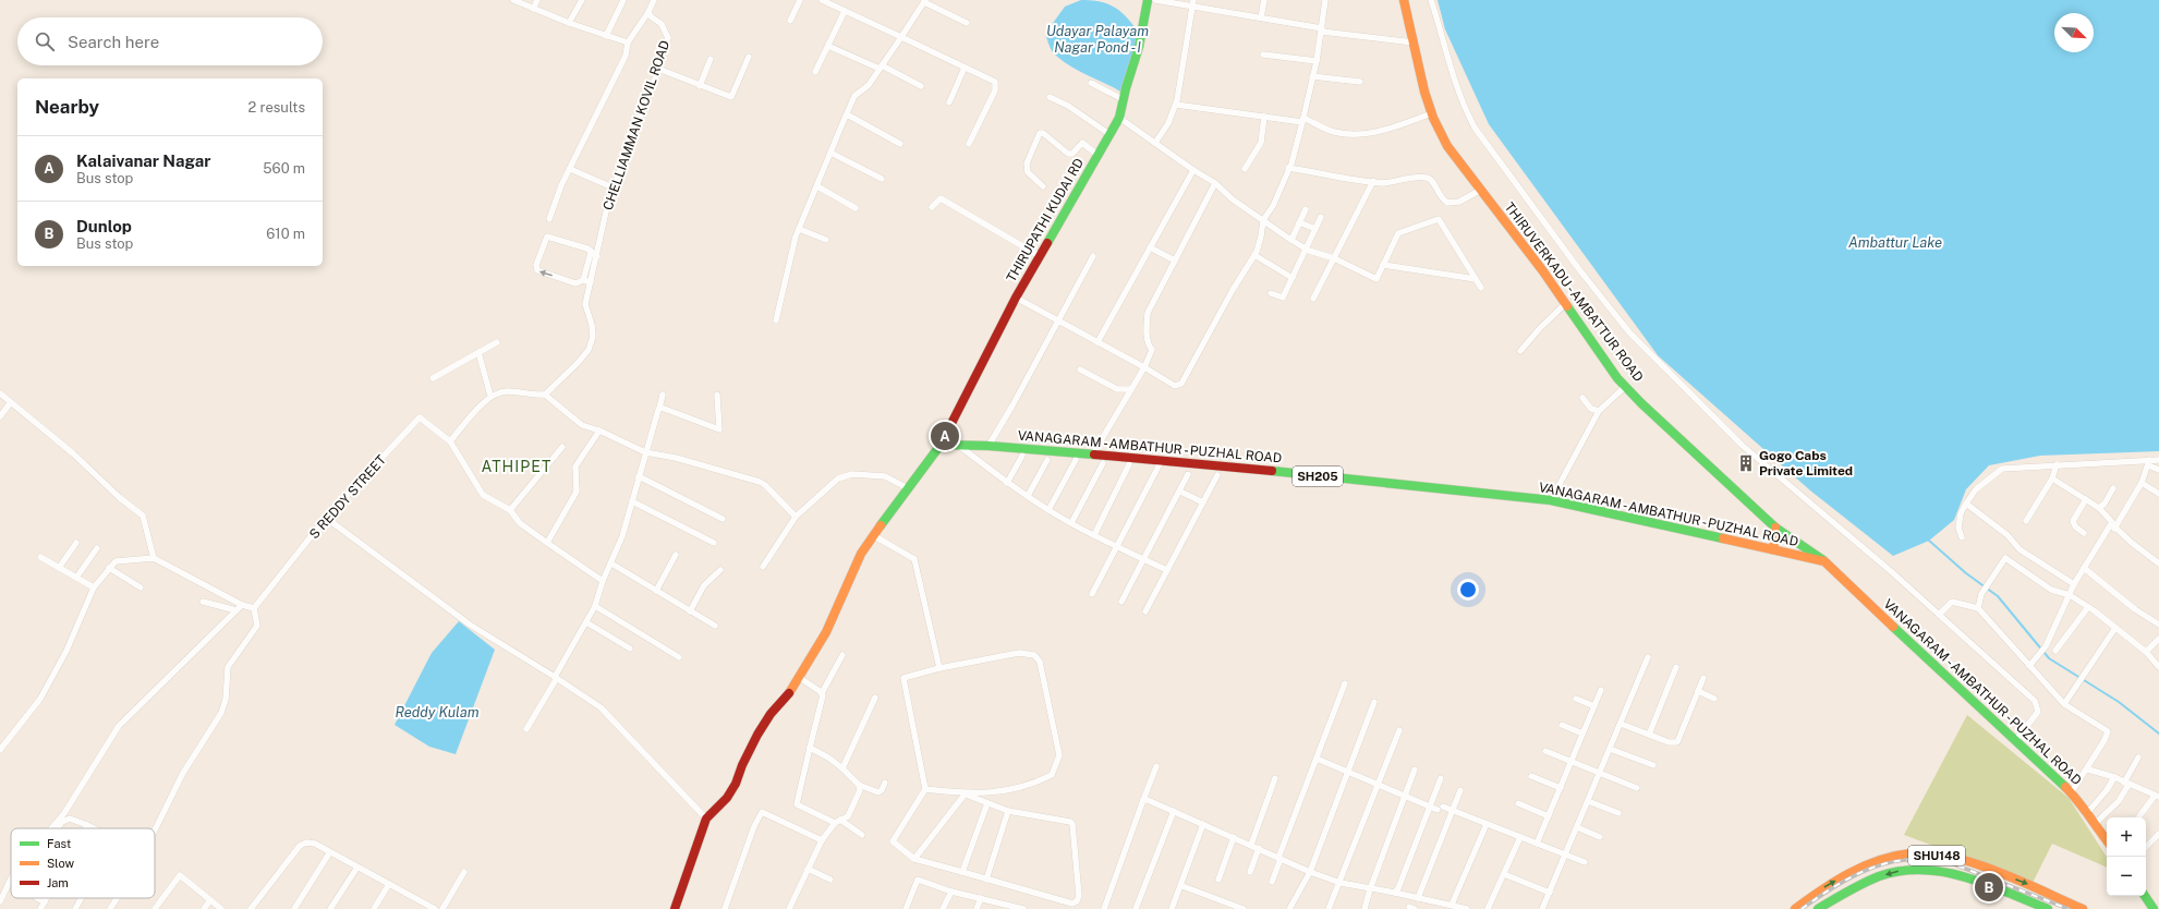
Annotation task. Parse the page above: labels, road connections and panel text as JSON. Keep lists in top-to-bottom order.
{
  "streets": {
    "main road": [
      "THIRUPATHI KUDAI RD",
      "THIRUVERKADU - AMBATTUR ROAD",
      "VANAGARAM - AMBATHUR - PUZHAL ROAD",
      "SH205",
      "SHU148"
    ],
    "street": ["CHELLIAMMAN KOVIL ROAD", "S REDDY STREET"]
  },
  "crossings": [
    ["THIRUPATHI KUDAI RD", "VANAGARAM - AMBATHUR - PUZHAL ROAD"],
    ["THIRUVERKADU - AMBATTUR ROAD", "VANAGARAM - AMBATHUR - PUZHAL ROAD"]
  ],
  "districts": ["ATHIPET"],
  "water": ["Udayar Palayam Nagar Pond - I", "Ambattur Lake", "Reddy Kulam"],
  "places": {
    "building": ["Gogo Cabs Private Limited"]
  },
  "legend": ["Fast", "Slow", "Jam"],
  "north": "bottom right",
  "page": {
    "search": "Search here",
    "heading": ["Nearby", "2 results"],
    "list": [
      {
        "mark": "A",
        "name": "Kalaivanar Nagar",
        "note": "Bus stop",
        "value": "560 m"
      },
      {
        "mark": "B",
        "name": "Dunlop",
        "note": "Bus stop",
        "value": "610 m"
      }
    ],
    "pins": ["A", "B"],
    "map_buttons": ["+", "−"]
  }
}
